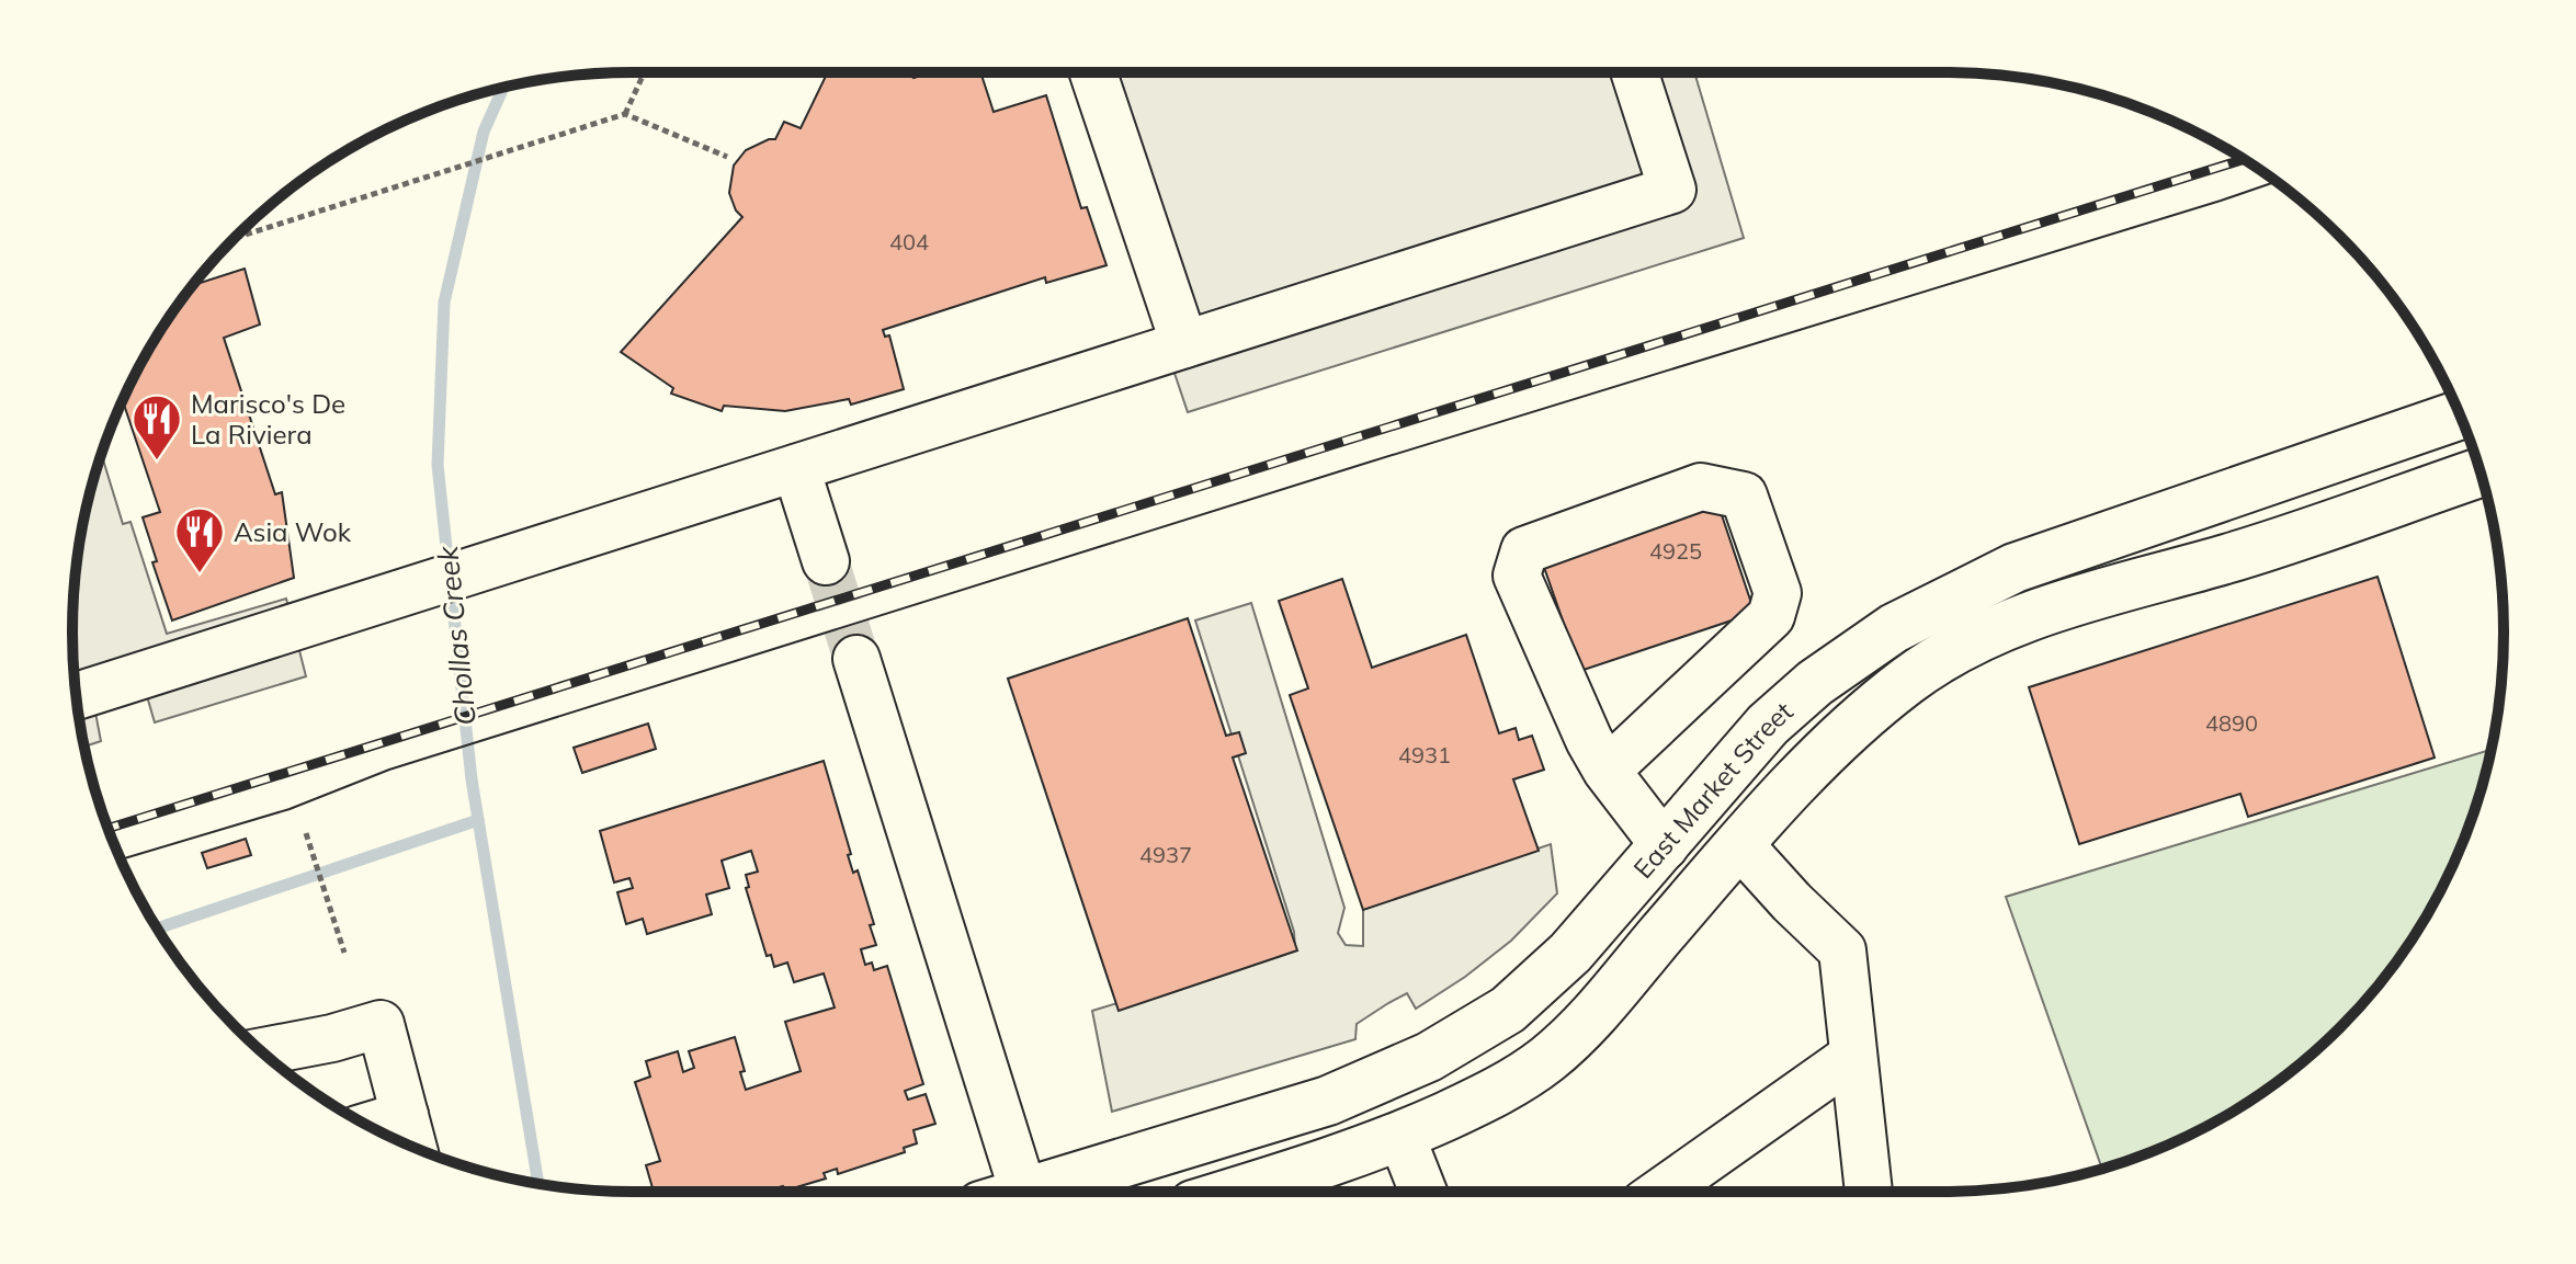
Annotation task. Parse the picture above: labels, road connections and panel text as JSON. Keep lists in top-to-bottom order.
{
  "streets": {
    "main road": ["East Market Street"]
  },
  "water": ["Chollas Creek"],
  "places": {
    "restaurant": ["Marisco's De La Riviera", "Asia Wok"]
  },
  "house_numbers": [
    "404",
    "4925",
    "4890",
    "4931",
    "4937"
  ]
}
